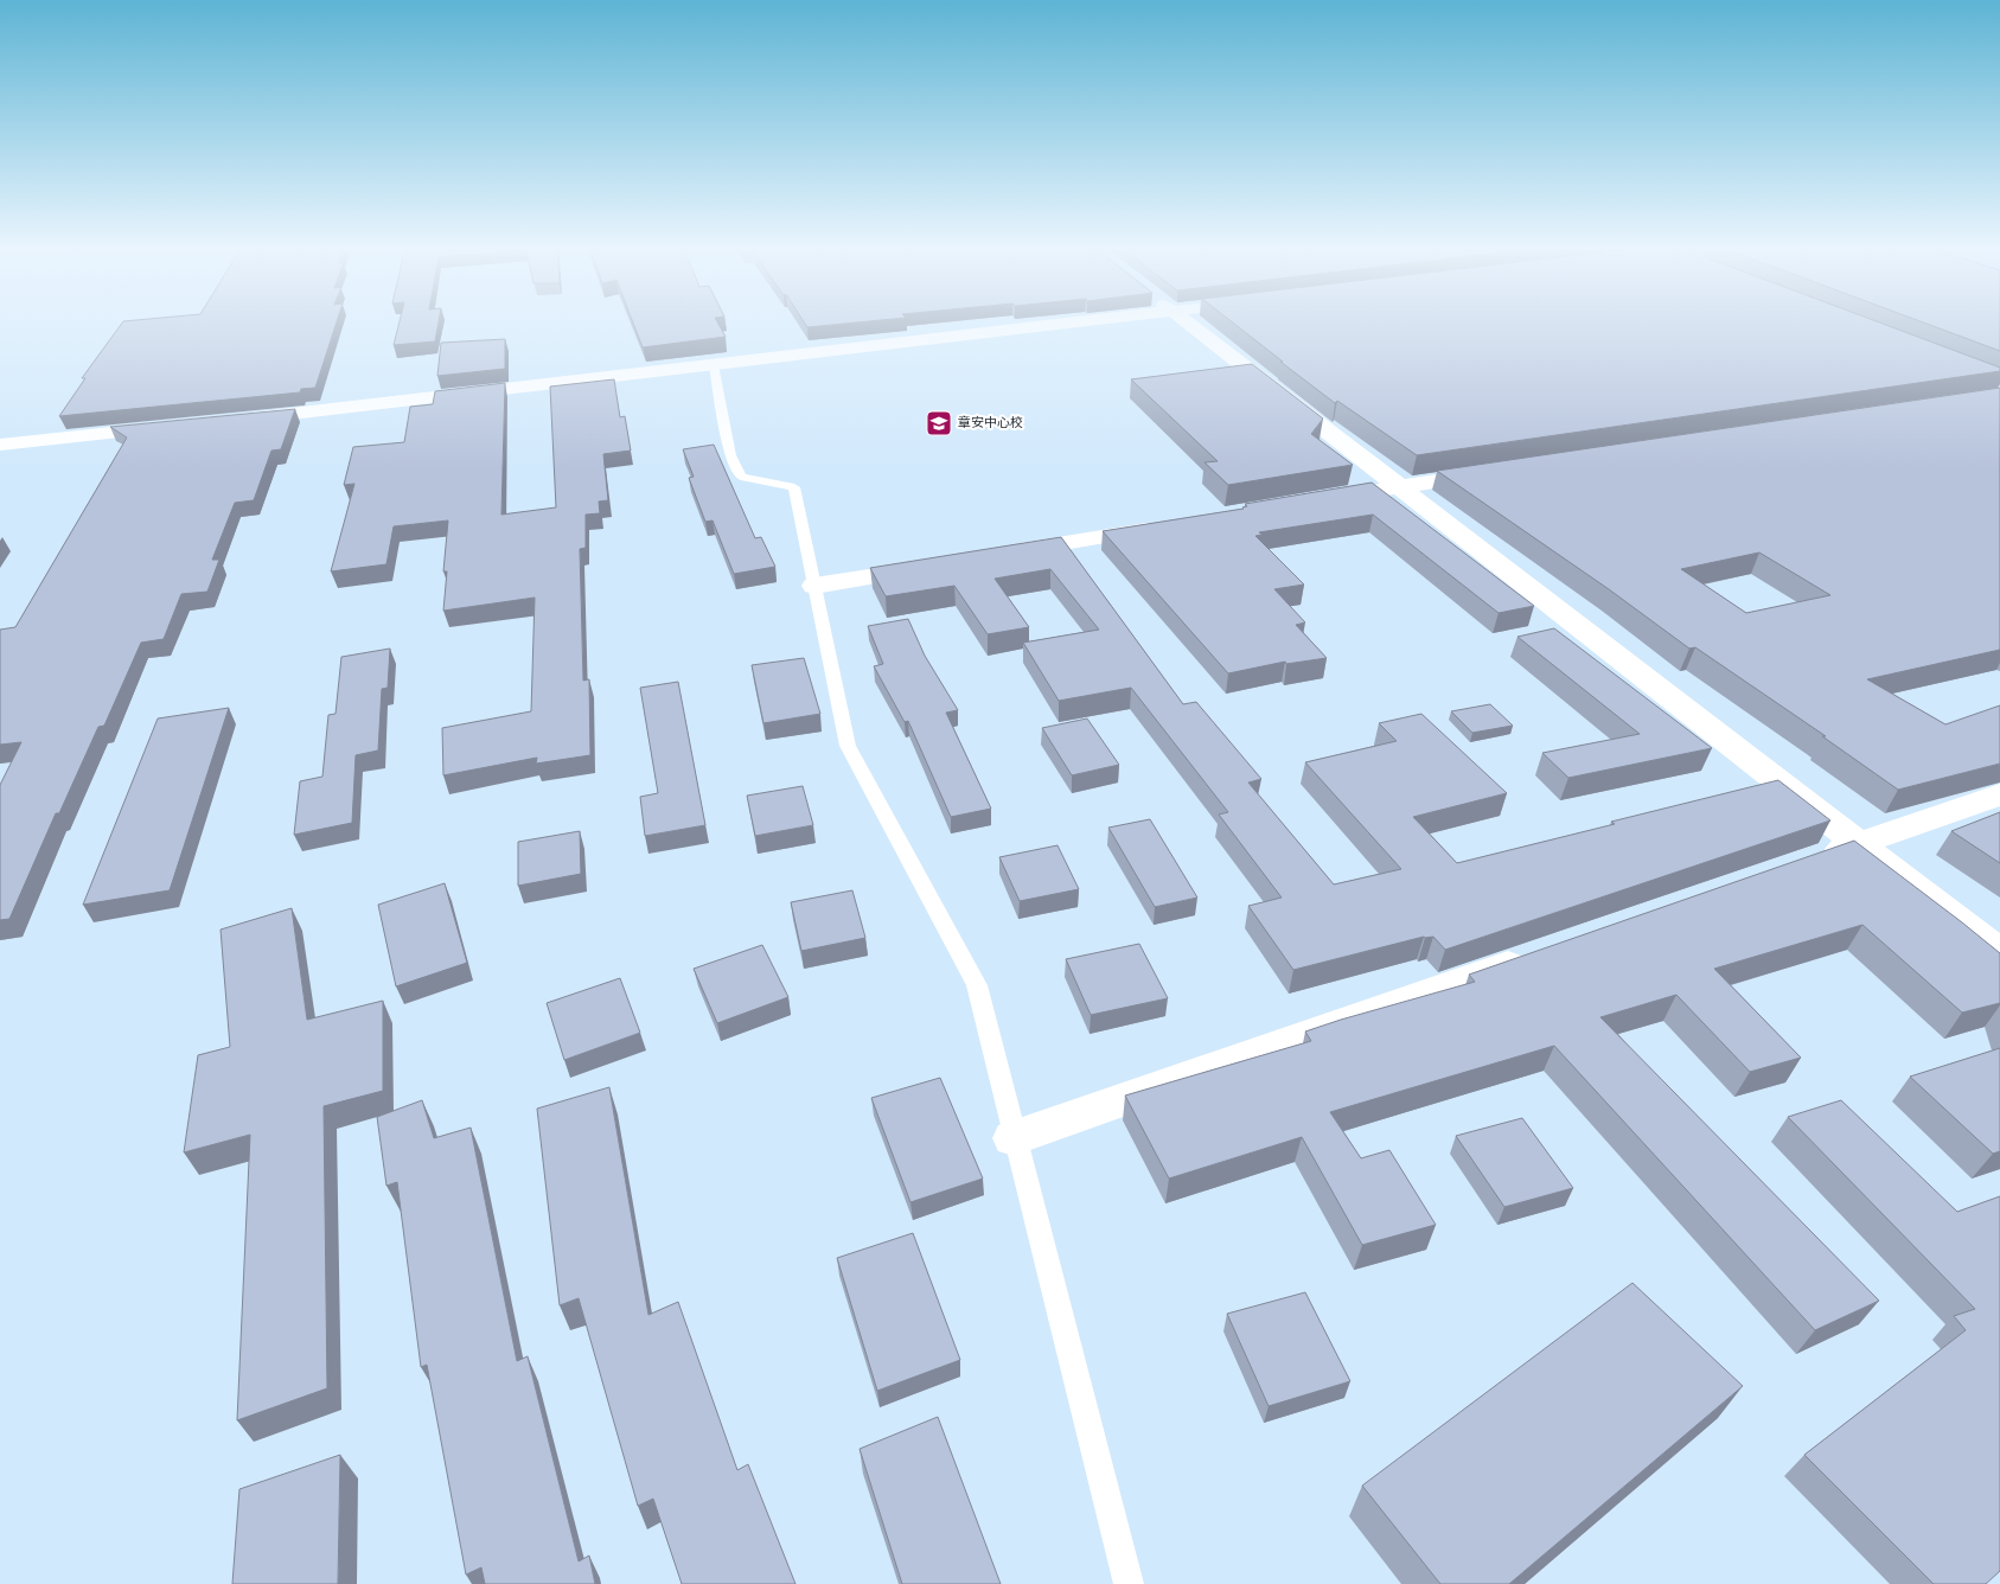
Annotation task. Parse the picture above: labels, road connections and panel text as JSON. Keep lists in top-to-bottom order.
{
  "places": {
    "school or university": ["章安中心校"]
  }
}
